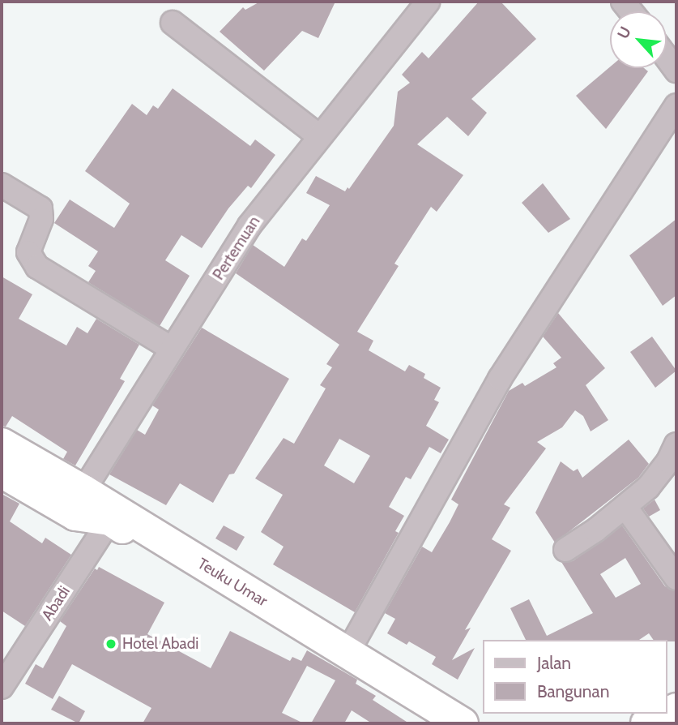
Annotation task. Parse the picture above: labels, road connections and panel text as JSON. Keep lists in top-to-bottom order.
{
  "streets": {
    "highway": ["Teuku Umar"],
    "street": ["Pertemuan", "Abadi"]
  },
  "crossings": [
    ["Pertemuan", "Teuku Umar"]
  ],
  "places": ["Hotel Abadi"],
  "legend": ["Jalan", "Bangunan"],
  "north": "top left"
}
